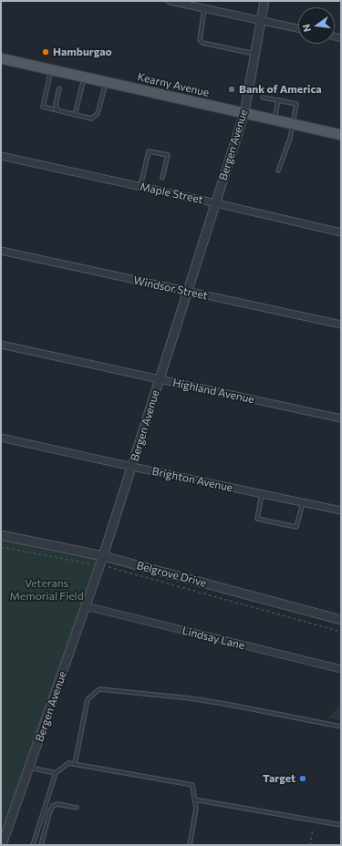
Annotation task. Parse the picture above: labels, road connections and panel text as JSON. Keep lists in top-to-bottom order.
{
  "streets": {
    "main road": ["Kearny Avenue"],
    "street": [
      "Bergen Avenue",
      "Maple Street",
      "Windsor Street",
      "Highland Avenue",
      "Brighton Avenue",
      "Belgrove Drive",
      "Lindsay Lane"
    ]
  },
  "crossings": [
    ["Kearny Avenue", "Bergen Avenue"],
    ["Bergen Avenue", "Maple Street"],
    ["Bergen Avenue", "Windsor Street"],
    ["Bergen Avenue", "Highland Avenue"],
    ["Bergen Avenue", "Brighton Avenue"],
    ["Bergen Avenue", "Belgrove Drive"],
    ["Bergen Avenue", "Lindsay Lane"]
  ],
  "parks": ["Veterans Memorial Field"],
  "places": ["Hamburgao", "Bank of America", "Target"],
  "north": "left"
}
